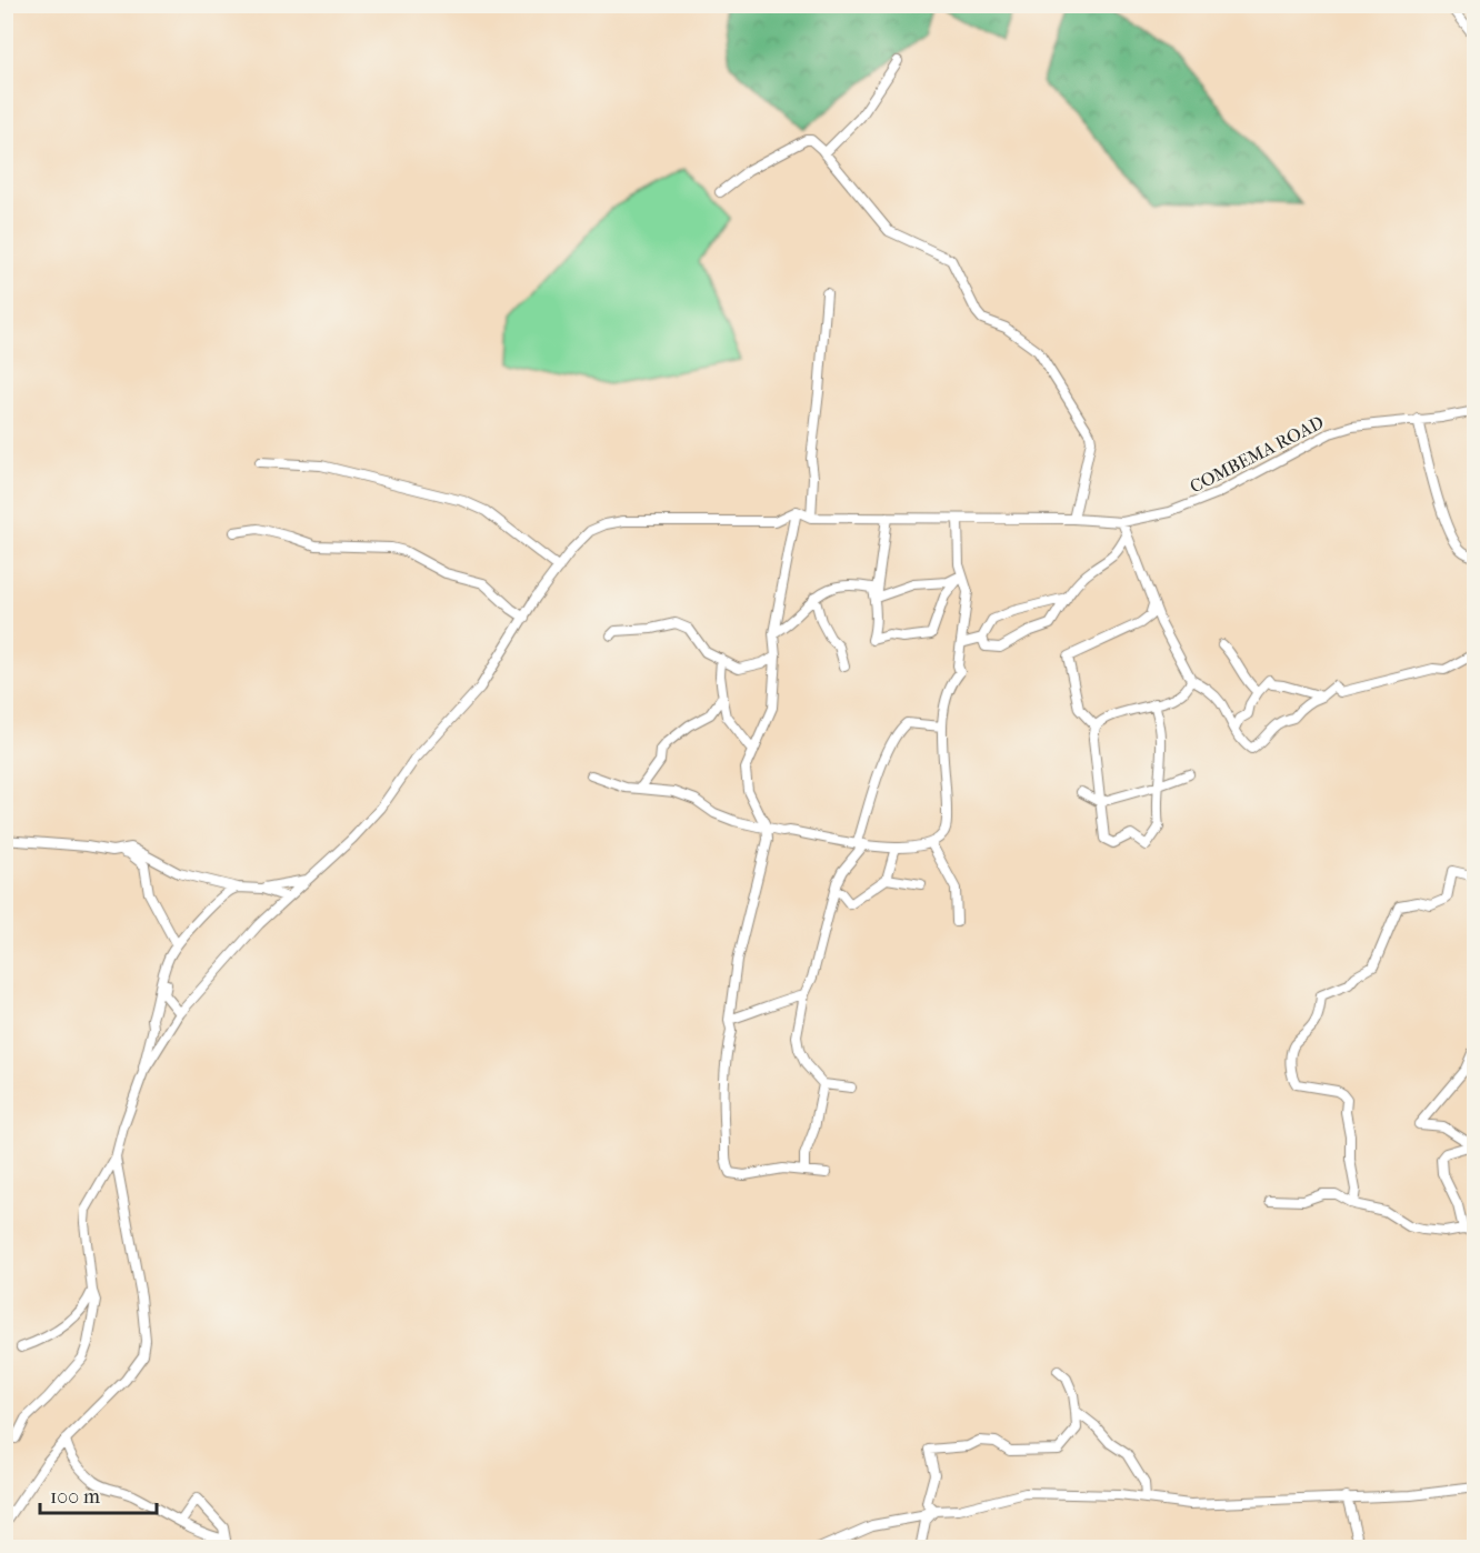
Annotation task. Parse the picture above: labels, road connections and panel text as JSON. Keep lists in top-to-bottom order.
{
  "streets": {
    "street": ["COMBEMA ROAD"]
  },
  "scale_bar": "100 m"
}
